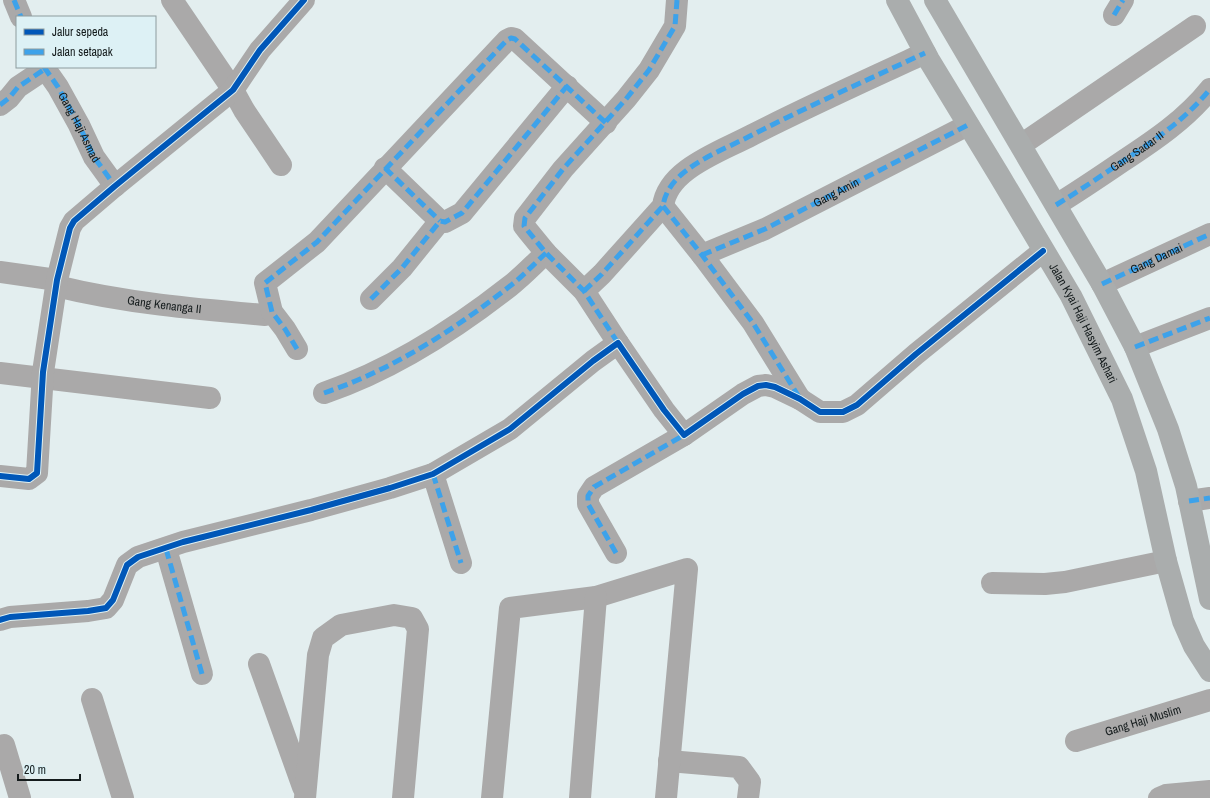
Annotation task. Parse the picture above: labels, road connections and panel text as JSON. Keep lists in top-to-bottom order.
{
  "streets": {
    "main road": ["Jalan Kyai Haji Hasyim Ashari"],
    "street": [
      "Gang Haji Asmad",
      "Gang Sadar II",
      "Gang Amin",
      "Gang Damai",
      "Gang Kenanga II",
      "Gang Haji Muslim"
    ]
  },
  "crossings": [
    ["Gang Amin", "Jalan Kyai Haji Hasyim Ashari"]
  ],
  "legend": ["Jalur sepeda", "Jalan setapak"],
  "scale_bar": "20 m"
}
